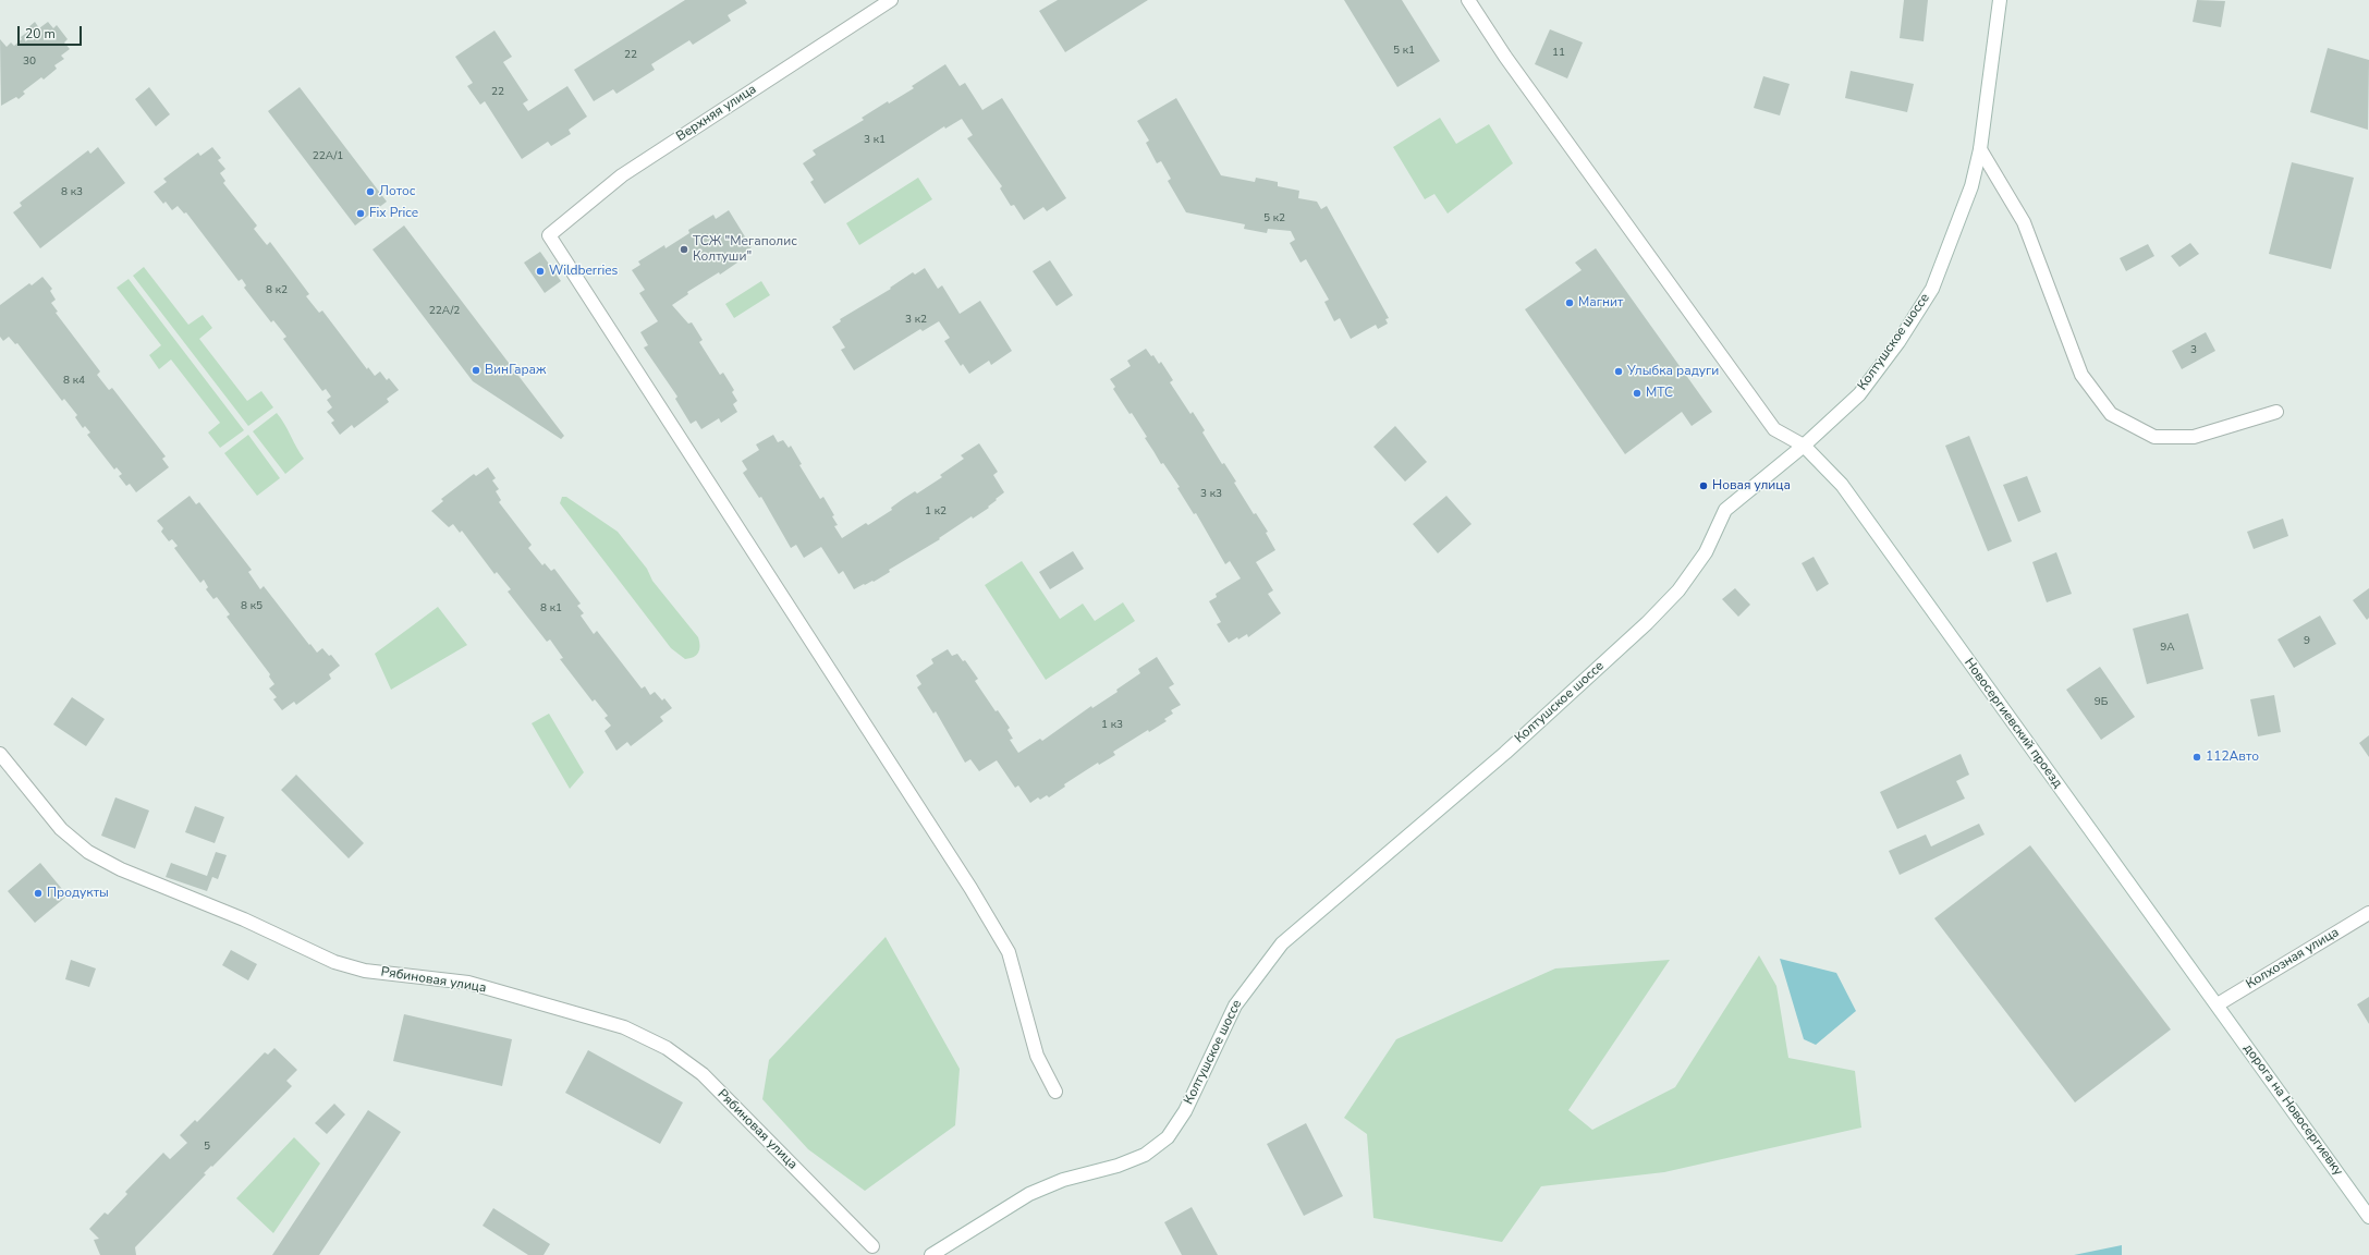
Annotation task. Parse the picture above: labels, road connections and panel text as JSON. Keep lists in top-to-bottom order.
{
  "streets": {
    "street": [
      "Верхняя улица",
      "Колтушское шоссе",
      "Новосергиевский проезд",
      "Колхозная улица",
      "Рябиновая улица",
      "дорога на Новосергиевку"
    ]
  },
  "crossings": [
    ["Колтушское шоссе", "Новосергиевский проезд"],
    ["Новосергиевский проезд", "Колхозная улица"],
    ["Новосергиевский проезд", "дорога на Новосергиевку"],
    ["Колхозная улица", "дорога на Новосергиевку"]
  ],
  "places": [
    "Лотос",
    "Fix Price",
    "ТСЖ \"Мегаполис Колтуши\"",
    "Wildberries",
    "Магнит",
    "ВинГараж",
    "Улыбка радуги",
    "МТС",
    "Новая улица",
    "112Авто",
    "Продукты"
  ],
  "house_numbers": [
    "5 к1",
    "11",
    "22",
    "30",
    "22",
    "3 к1",
    "22А/1",
    "8 к3",
    "5 к2",
    "8 к2",
    "22А/2",
    "3 к2",
    "3",
    "8 к4",
    "3 к3",
    "1 к2",
    "8 к5",
    "8 к1",
    "9",
    "9А",
    "9Б",
    "1 к3",
    "5"
  ],
  "scale_bar": "20 m"
}
